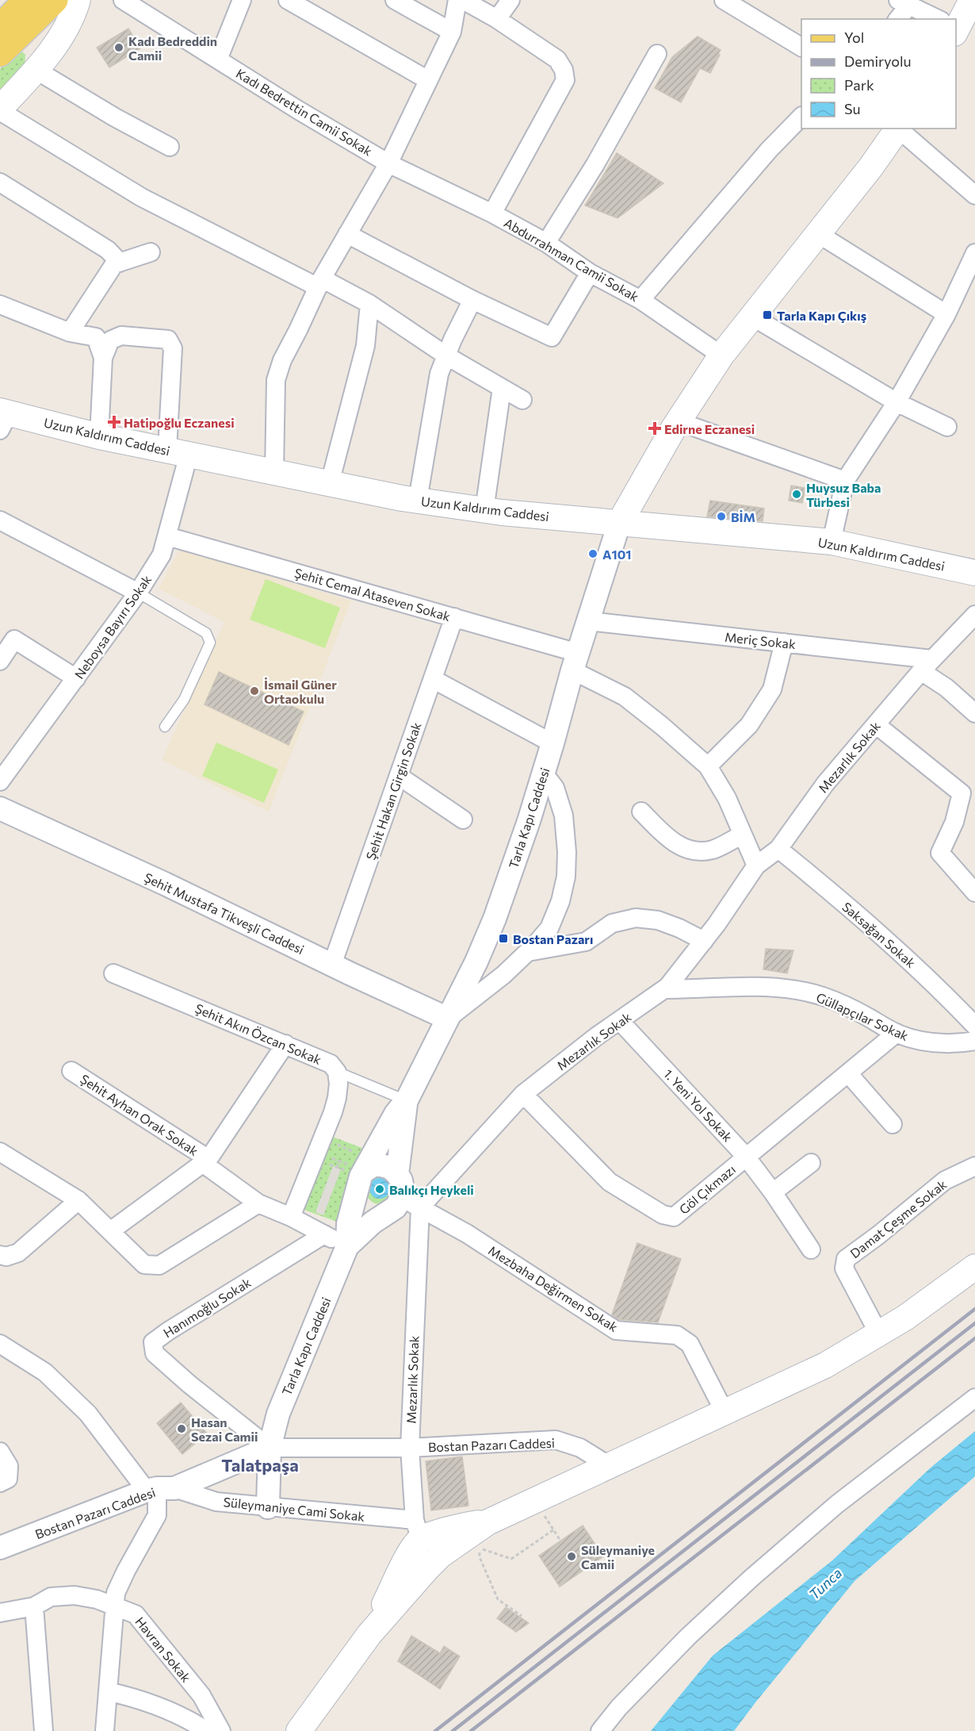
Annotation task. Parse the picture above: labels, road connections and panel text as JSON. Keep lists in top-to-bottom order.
{
  "streets": {
    "main road": ["Uzun Kaldırım Caddesi"],
    "street": [
      "Kadı Bedrettin Camii Sokak",
      "Abdurrahman Camii Sokak",
      "Şehit Cemal Ataseven Sokak",
      "Neboysa Bayırı Sokak",
      "Meriç Sokak",
      "Mezarlık Sokak",
      "Şehit Hakan Girgin Sokak",
      "Tarla Kapı Caddesi",
      "Şehit Mustafa Tikveşli Caddesi",
      "Saksağan Sokak",
      "Güllapçılar Sokak",
      "Şehit Akın Özcan Sokak",
      "1. Yeni Yol Sokak",
      "Şehit Ayhan Orak Sokak",
      "Göl Çıkmazı",
      "Damat Çeşme Sokak",
      "Mezbaha Değirmen Sokak",
      "Hanımoğlu Sokak",
      "Bostan Pazarı Caddesi",
      "Süleymaniye Cami Sokak",
      "Havran Sokak"
    ]
  },
  "crossings": [
    ["Kadı Bedrettin Camii Sokak", "Abdurrahman Camii Sokak"],
    ["Uzun Kaldırım Caddesi", "Neboysa Bayırı Sokak"],
    ["Uzun Kaldırım Caddesi", "Tarla Kapı Caddesi"],
    ["Şehit Cemal Ataseven Sokak", "Neboysa Bayırı Sokak"],
    ["Şehit Cemal Ataseven Sokak", "Mezarlık Sokak"],
    ["Şehit Cemal Ataseven Sokak", "Şehit Hakan Girgin Sokak"],
    ["Şehit Cemal Ataseven Sokak", "Tarla Kapı Caddesi"],
    ["Meriç Sokak", "Mezarlık Sokak"],
    ["Meriç Sokak", "Tarla Kapı Caddesi"],
    ["Mezarlık Sokak", "Tarla Kapı Caddesi"],
    ["Mezarlık Sokak", "Saksağan Sokak"],
    ["Mezarlık Sokak", "Güllapçılar Sokak"],
    ["Mezarlık Sokak", "1. Yeni Yol Sokak"],
    ["Mezarlık Sokak", "Göl Çıkmazı"],
    ["Mezarlık Sokak", "Mezbaha Değirmen Sokak"],
    ["Mezarlık Sokak", "Bostan Pazarı Caddesi"],
    ["Mezarlık Sokak", "Süleymaniye Cami Sokak"],
    ["Şehit Hakan Girgin Sokak", "Şehit Mustafa Tikveşli Caddesi"],
    ["Tarla Kapı Caddesi", "Şehit Mustafa Tikveşli Caddesi"],
    ["Tarla Kapı Caddesi", "Şehit Ayhan Orak Sokak"],
    ["Tarla Kapı Caddesi", "Mezbaha Değirmen Sokak"],
    ["Tarla Kapı Caddesi", "Hanımoğlu Sokak"],
    ["Tarla Kapı Caddesi", "Bostan Pazarı Caddesi"],
    ["Güllapçılar Sokak", "Göl Çıkmazı"],
    ["Şehit Akın Özcan Sokak", "Şehit Ayhan Orak Sokak"],
    ["1. Yeni Yol Sokak", "Göl Çıkmazı"],
    ["Şehit Ayhan Orak Sokak", "Hanımoğlu Sokak"],
    ["Hanımoğlu Sokak", "Bostan Pazarı Caddesi"],
    ["Bostan Pazarı Caddesi", "Süleymaniye Cami Sokak"]
  ],
  "districts": ["Talatpaşa"],
  "water": ["Tunca"],
  "places": {
    "other": [
      "Kadı Bedreddin Camii",
      "Huysuz Baba Türbesi",
      "BİM",
      "A101",
      "İsmail Güner Ortaokulu",
      "Balıkçı Heykeli",
      "Hasan Sezai Camii",
      "Süleymaniye Camii"
    ],
    "transit": ["Tarla Kapı Çıkış", "Bostan Pazarı"],
    "health": ["Hatipoğlu Eczanesi", "Edirne Eczanesi"]
  },
  "legend": [
    "Yol",
    "Demiryolu",
    "Park",
    "Su"
  ]
}
